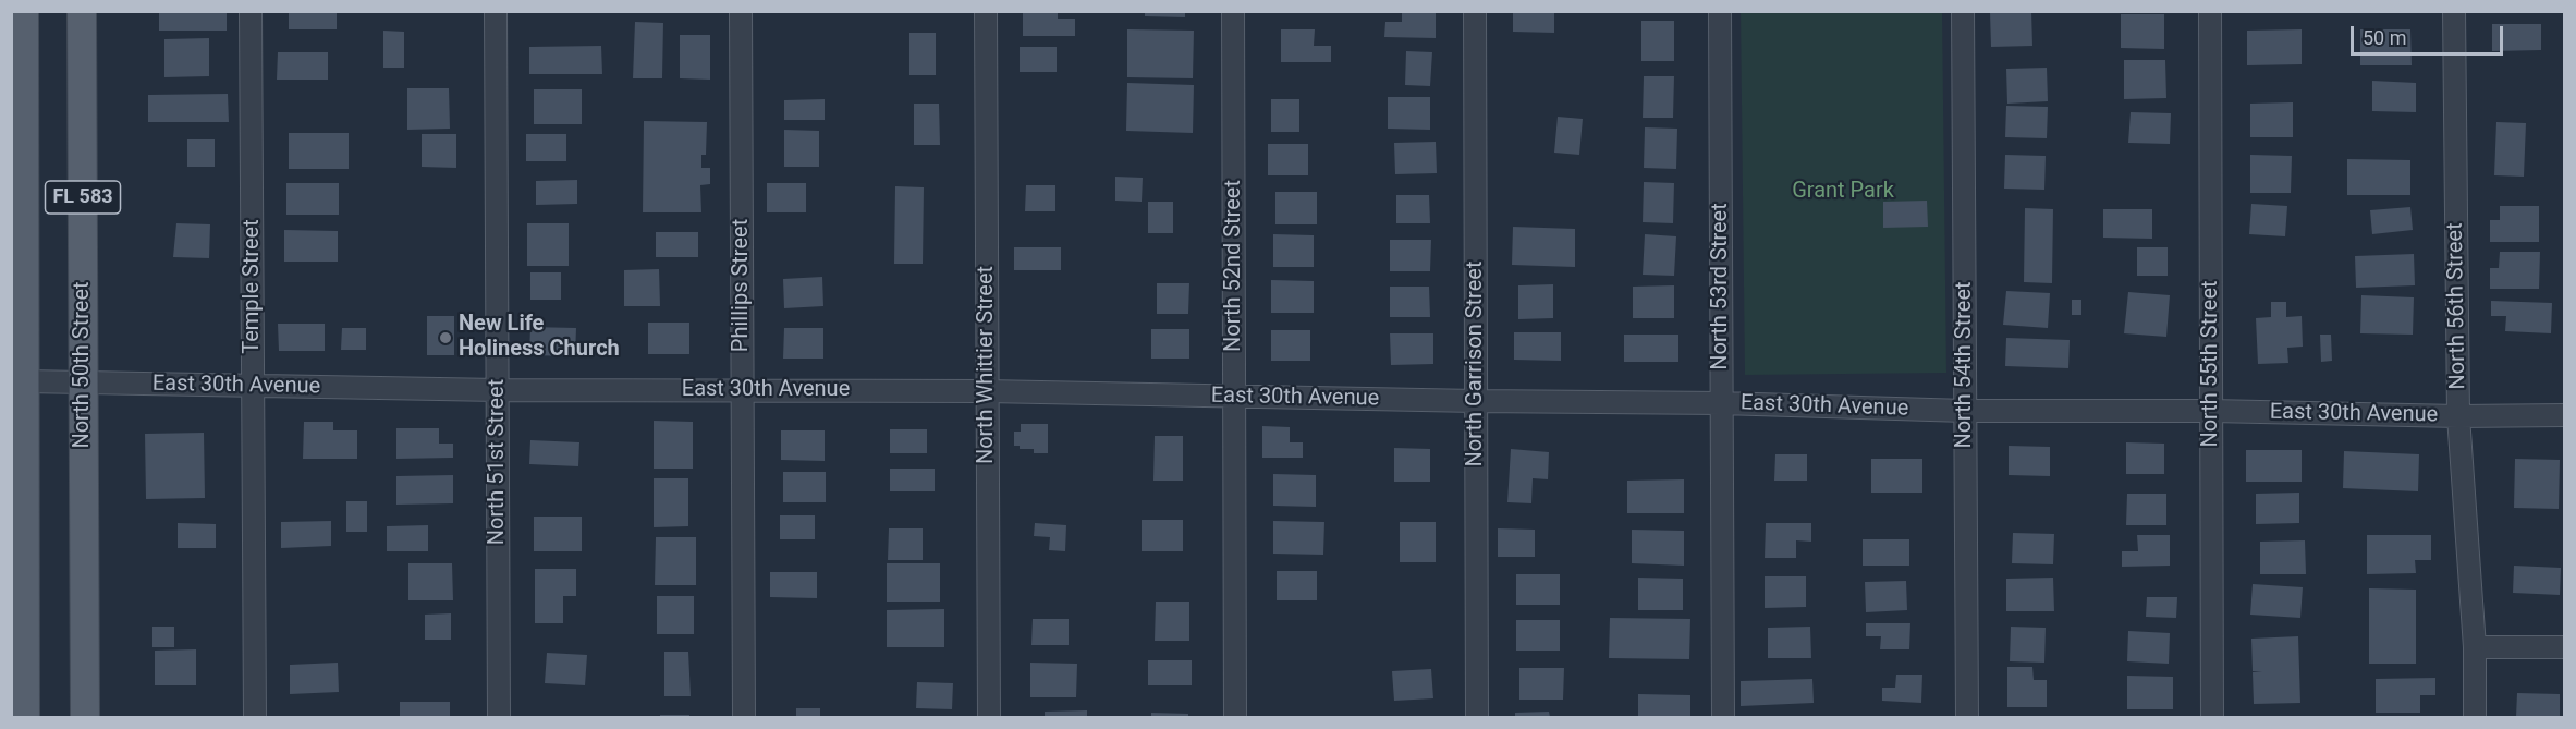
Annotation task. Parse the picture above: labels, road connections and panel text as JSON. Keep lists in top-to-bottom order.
{
  "streets": {
    "main road": ["FL 583", "North 50th Street"],
    "street": [
      "North 52nd Street",
      "Phillips Street",
      "Temple Street",
      "North 53rd Street",
      "North 56th Street",
      "North Garrison Street",
      "North 55th Street",
      "North Whittier Street",
      "North 54th Street",
      "East 30th Avenue",
      "North 51st Street"
    ]
  },
  "crossings": [
    ["FL 583", "East 30th Avenue"],
    ["North 52nd Street", "East 30th Avenue"],
    ["Phillips Street", "East 30th Avenue"],
    ["Temple Street", "East 30th Avenue"],
    ["North 53rd Street", "East 30th Avenue"],
    ["North 56th Street", "East 30th Avenue"],
    ["North Garrison Street", "East 30th Avenue"],
    ["North 55th Street", "East 30th Avenue"],
    ["North 50th Street", "East 30th Avenue"],
    ["North Whittier Street", "East 30th Avenue"],
    ["North 54th Street", "East 30th Avenue"],
    ["East 30th Avenue", "North 51st Street"]
  ],
  "parks": ["Grant Park"],
  "places": ["New Life Holiness Church"],
  "scale_bar": "50 m"
}
